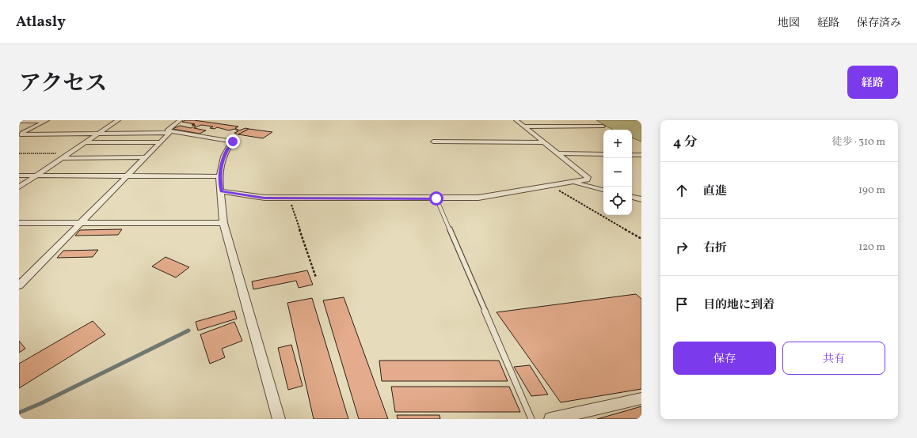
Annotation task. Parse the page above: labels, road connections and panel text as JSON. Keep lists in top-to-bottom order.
{
  "page": {
    "header": "Atlasly",
    "nav": ["地図", "経路", "保存済み"],
    "title": "アクセス",
    "buttons": [
      "経路",
      ["保存", "共有"]
    ],
    "heading": ["4 分", "徒歩 · 310 m"],
    "map_buttons": ["+", "−"],
    "list": [
      ["直進", "190 m"],
      ["右折", "120 m"],
      "目的地に到着"
    ]
  }
}
